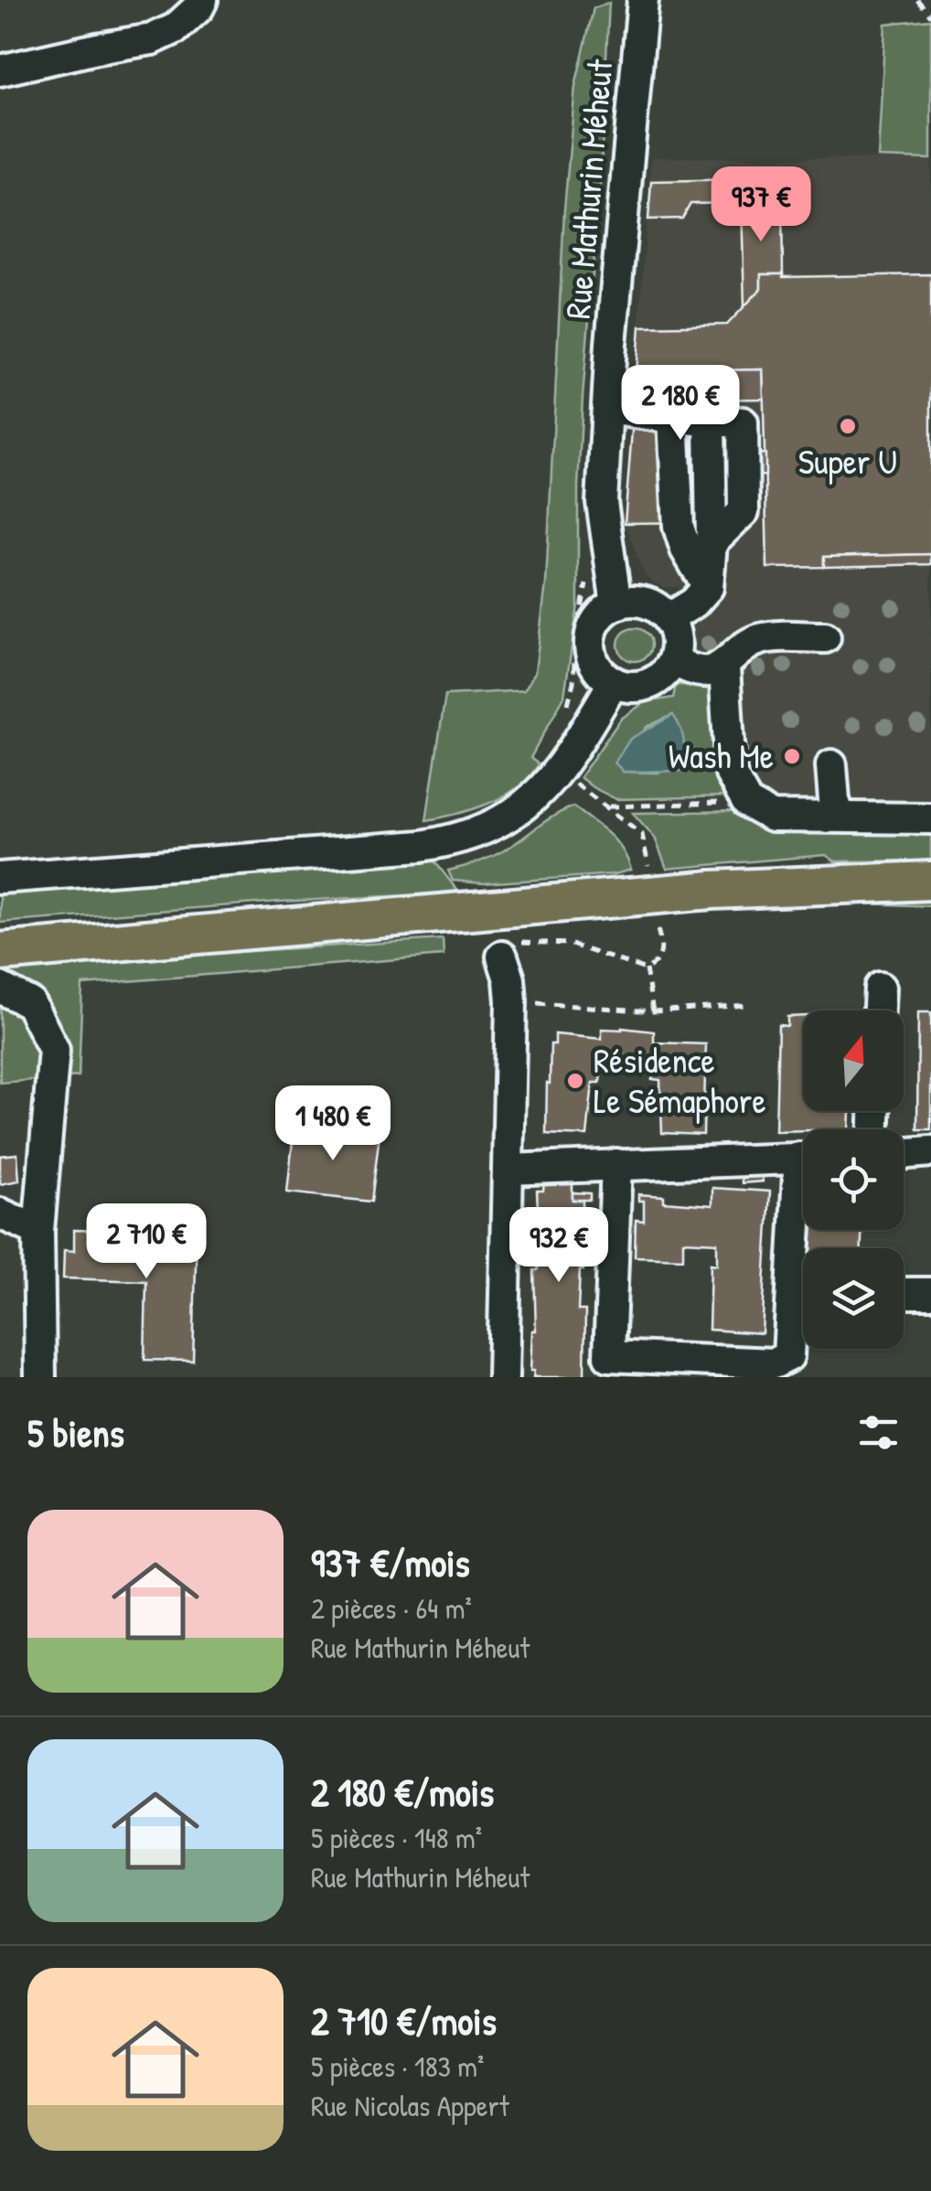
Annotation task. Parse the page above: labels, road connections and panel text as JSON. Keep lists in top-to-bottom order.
{
  "streets": {
    "street": ["Rue Mathurin Méheut"]
  },
  "places": ["Super U", "Wash Me", "Résidence Le Sémaphore"],
  "north": "top",
  "page": {
    "price": [
      "937 €",
      "2 180 €",
      "1 480 €",
      "2 710 €",
      "932 €"
    ],
    "heading": "5 biens",
    "list": [
      {
        "name": "937 €/mois",
        "note": "2 pièces · 64 m² · Rue Mathurin Méheut"
      },
      {
        "name": "2 180 €/mois",
        "note": "5 pièces · 148 m² · Rue Mathurin Méheut"
      },
      {
        "name": "2 710 €/mois",
        "note": "5 pièces · 183 m² · Rue Nicolas Appert"
      }
    ]
  }
}
